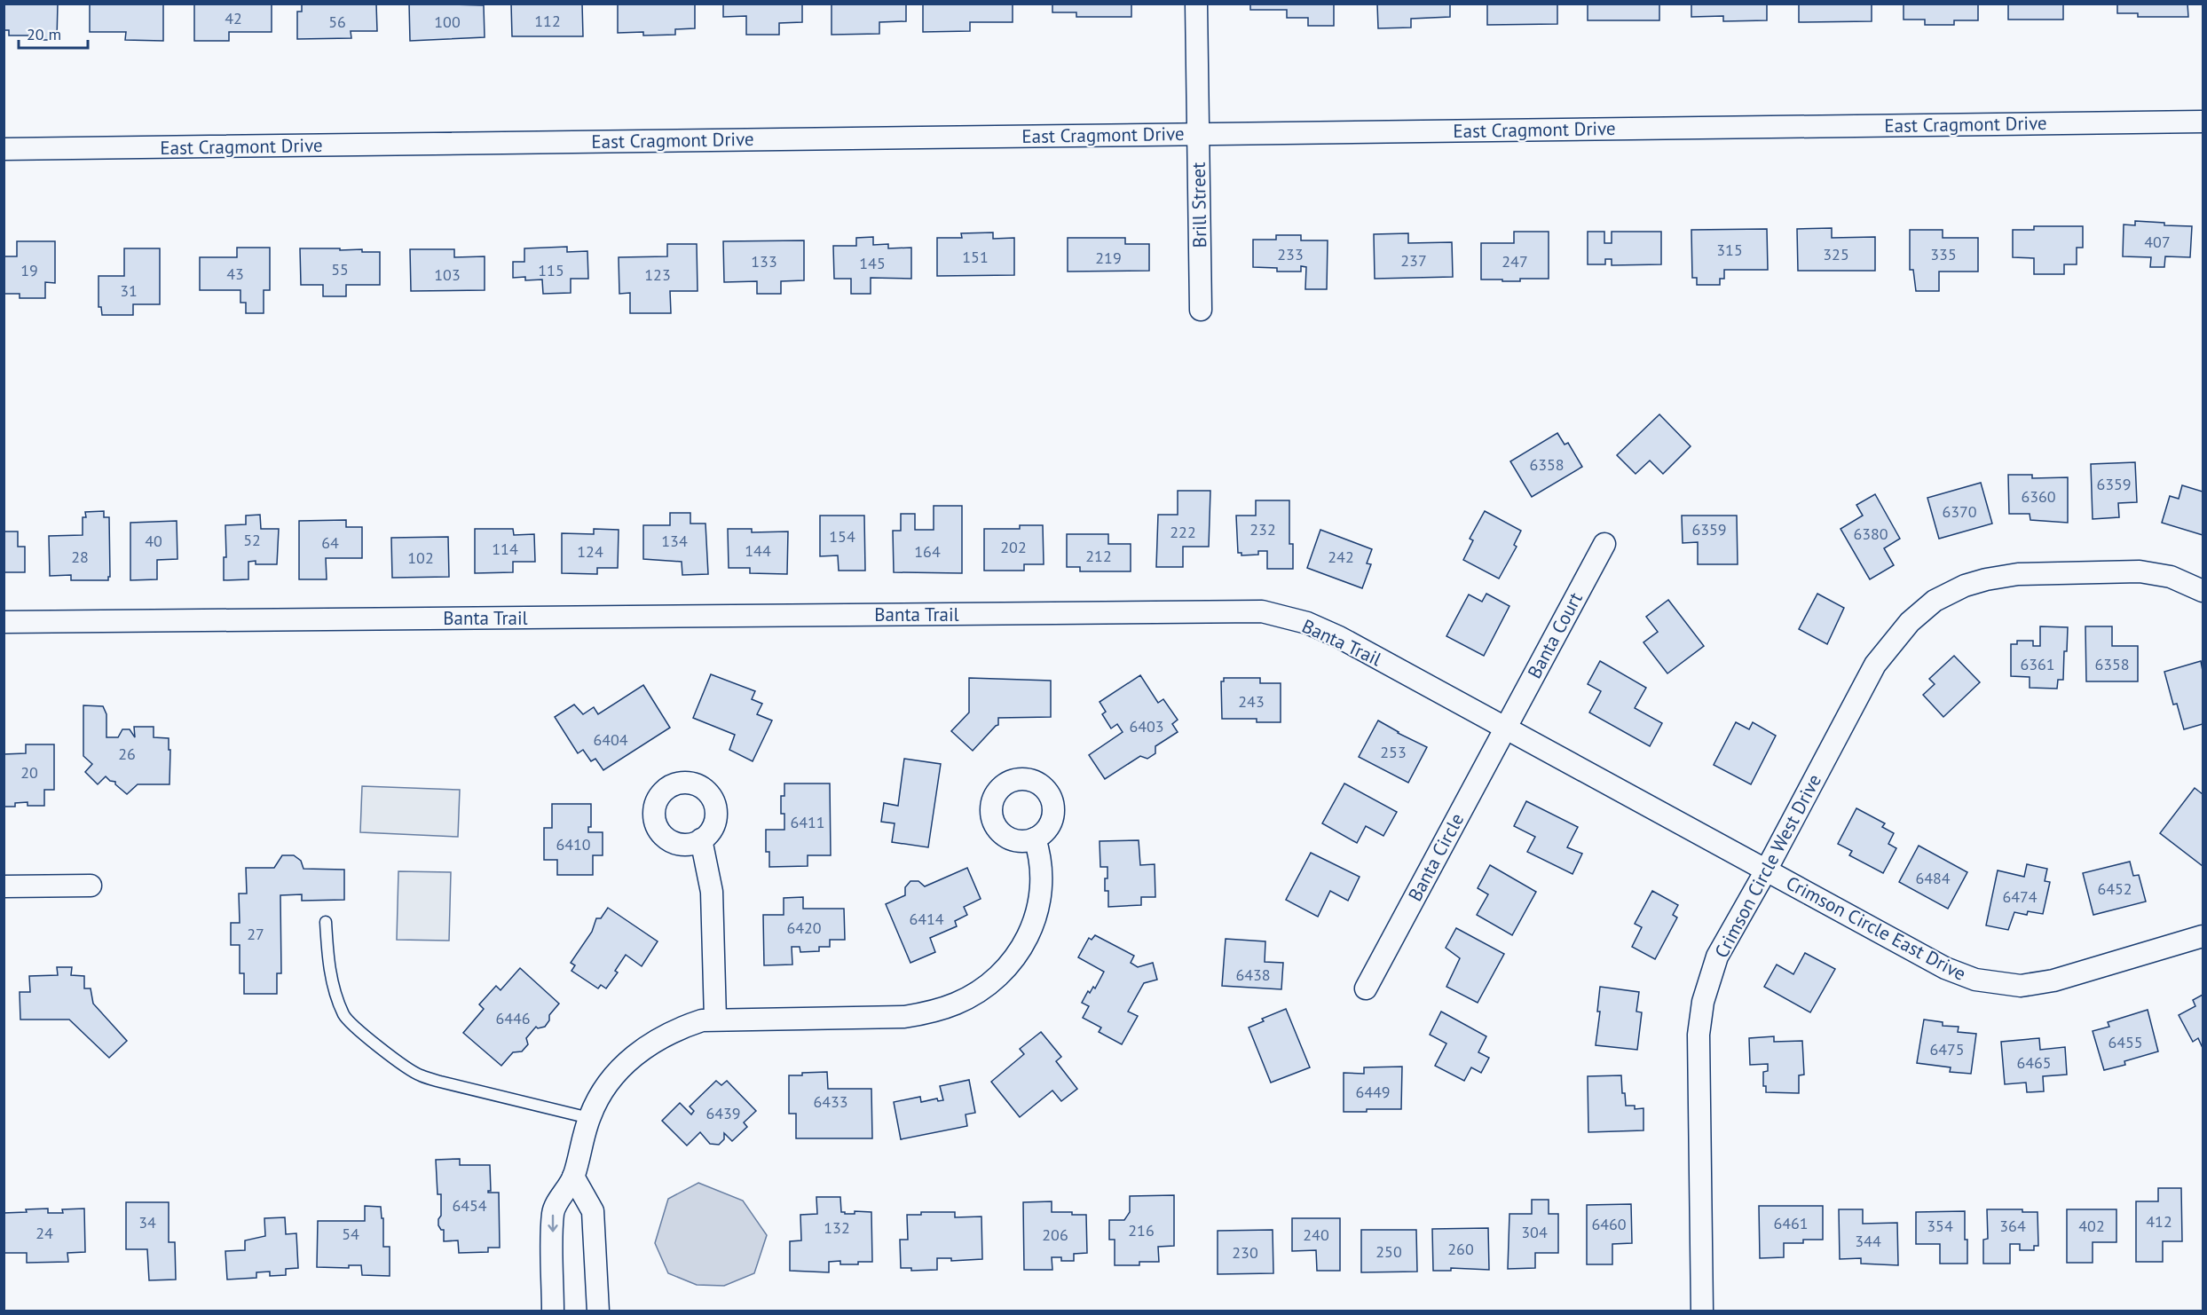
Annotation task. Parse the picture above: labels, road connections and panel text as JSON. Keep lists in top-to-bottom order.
{
  "streets": {
    "street": [
      "East Cragmont Drive",
      "Brill Street",
      "Banta Trail",
      "Banta Court",
      "Banta Circle",
      "Crimson Circle West Drive",
      "Crimson Circle East Drive"
    ]
  },
  "crossings": [
    ["East Cragmont Drive", "Brill Street"],
    ["Banta Trail", "Banta Court"],
    ["Banta Trail", "Banta Circle"],
    ["Banta Trail", "Crimson Circle West Drive"],
    ["Banta Trail", "Crimson Circle East Drive"],
    ["Banta Court", "Banta Circle"],
    ["Crimson Circle West Drive", "Crimson Circle East Drive"]
  ],
  "house_numbers": [
    "42",
    "112",
    "56",
    "100",
    "407",
    "315",
    "233",
    "325",
    "335",
    "151",
    "219",
    "237",
    "133",
    "247",
    "145",
    "55",
    "19",
    "115",
    "43",
    "103",
    "123",
    "31",
    "6358",
    "6359",
    "6360",
    "6370",
    "232",
    "6359",
    "222",
    "6380",
    "154",
    "52",
    "40",
    "134",
    "64",
    "202",
    "114",
    "144",
    "124",
    "164",
    "212",
    "28",
    "242",
    "102",
    "6361",
    "6358",
    "243",
    "6403",
    "6404",
    "253",
    "26",
    "20",
    "6411",
    "6410",
    "6484",
    "6452",
    "6474",
    "6414",
    "6420",
    "27",
    "6438",
    "6446",
    "6455",
    "6475",
    "6465",
    "6449",
    "6433",
    "6439",
    "6454",
    "412",
    "34",
    "6461",
    "6460",
    "354",
    "364",
    "402",
    "132",
    "216",
    "304",
    "24",
    "54",
    "206",
    "240",
    "344",
    "260",
    "250",
    "230"
  ],
  "scale_bar": "20 m"
}
